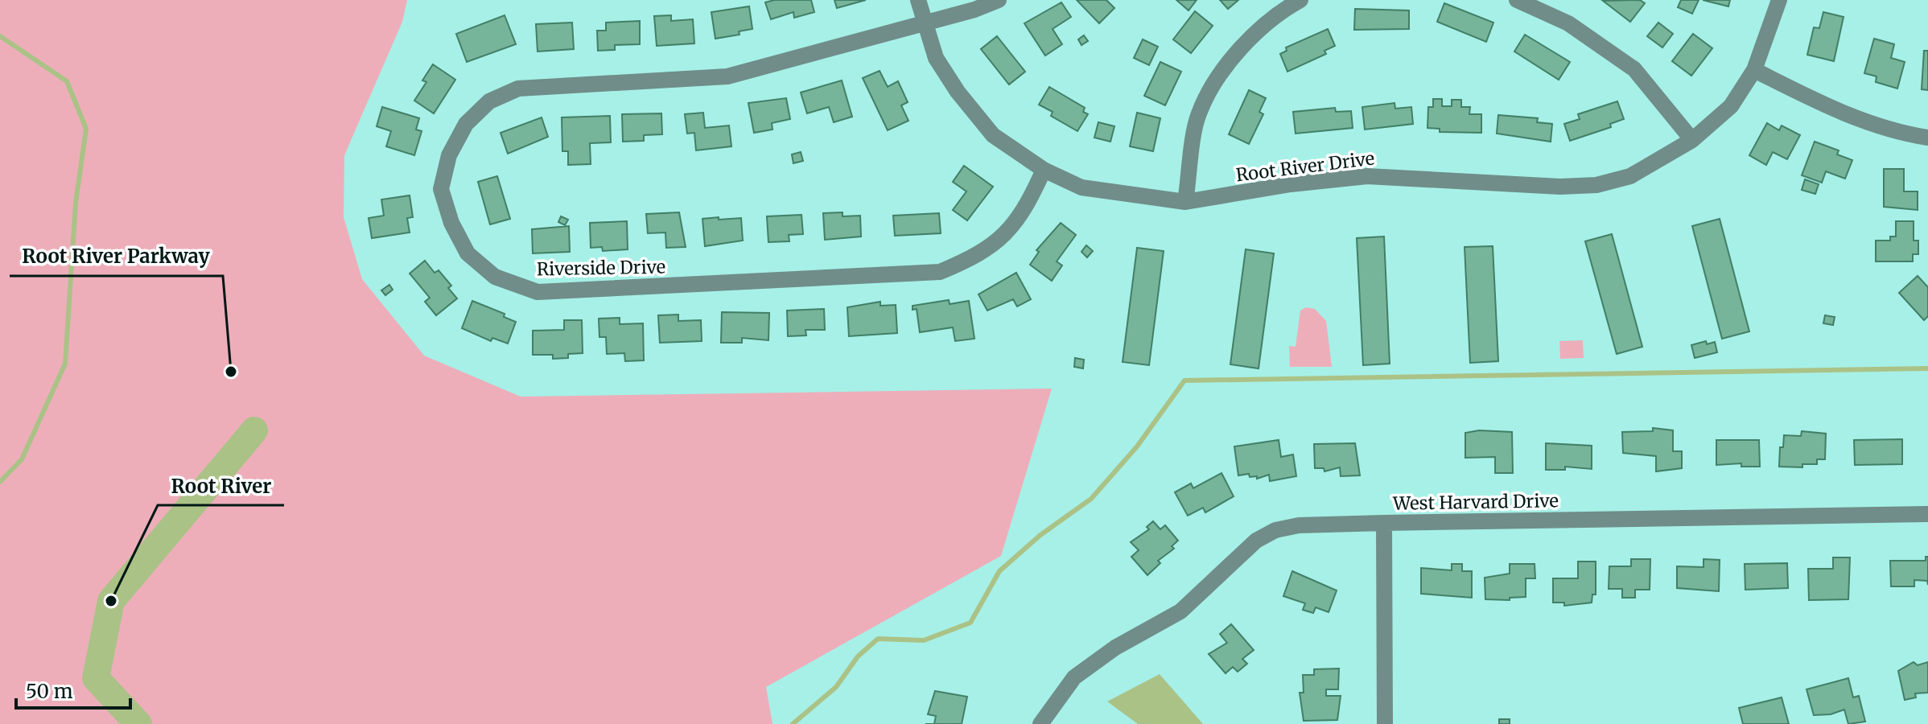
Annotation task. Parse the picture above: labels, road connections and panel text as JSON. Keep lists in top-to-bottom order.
{
  "streets": {
    "street": ["Root River Drive", "Riverside Drive", "West Harvard Drive"]
  },
  "crossings": [
    ["Root River Drive", "Riverside Drive"]
  ],
  "places": ["Root River Parkway", "Root River"],
  "scale_bar": "50 m"
}
